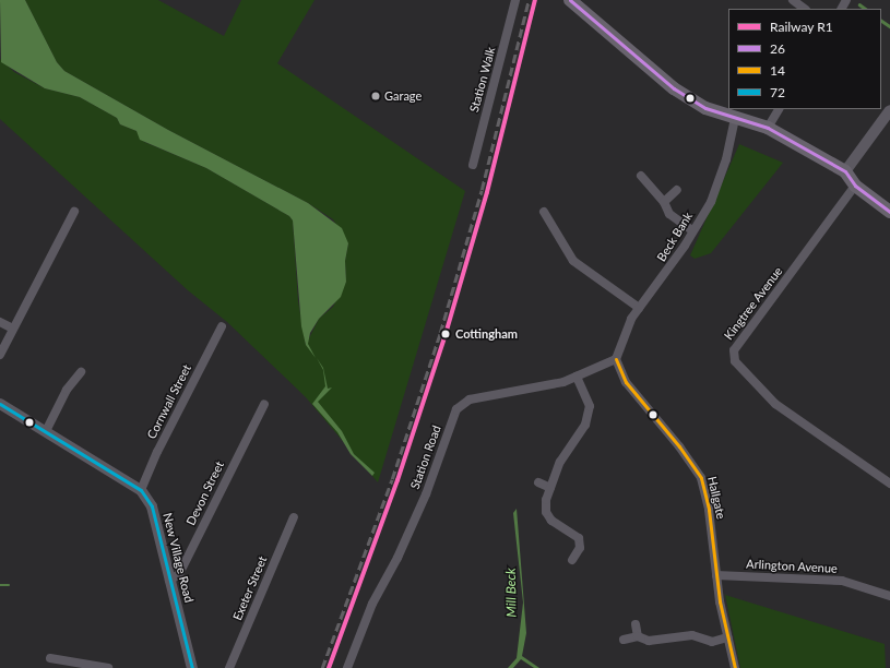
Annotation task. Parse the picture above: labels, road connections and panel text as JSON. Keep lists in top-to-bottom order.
{
  "streets": {
    "street": [
      "Station Walk",
      "Beck Bank",
      "Kingtree Avenue",
      "Cornwall Street",
      "Station Road",
      "Devon Street",
      "Hallgate",
      "New Village Road",
      "Arlington Avenue",
      "Exeter Street"
    ]
  },
  "crossings": [
    ["Beck Bank", "Station Road"],
    ["Beck Bank", "Hallgate"],
    ["Cornwall Street", "New Village Road"],
    ["Station Road", "Hallgate"],
    ["Devon Street", "New Village Road"],
    ["Hallgate", "Arlington Avenue"]
  ],
  "water": ["Mill Beck"],
  "places": ["Garage", "Cottingham"],
  "lines": [
    "rail line R1",
    "transit line 26",
    "transit line 14",
    "transit line 72"
  ],
  "legend": [
    "Railway R1",
    "26",
    "14",
    "72"
  ]
}
